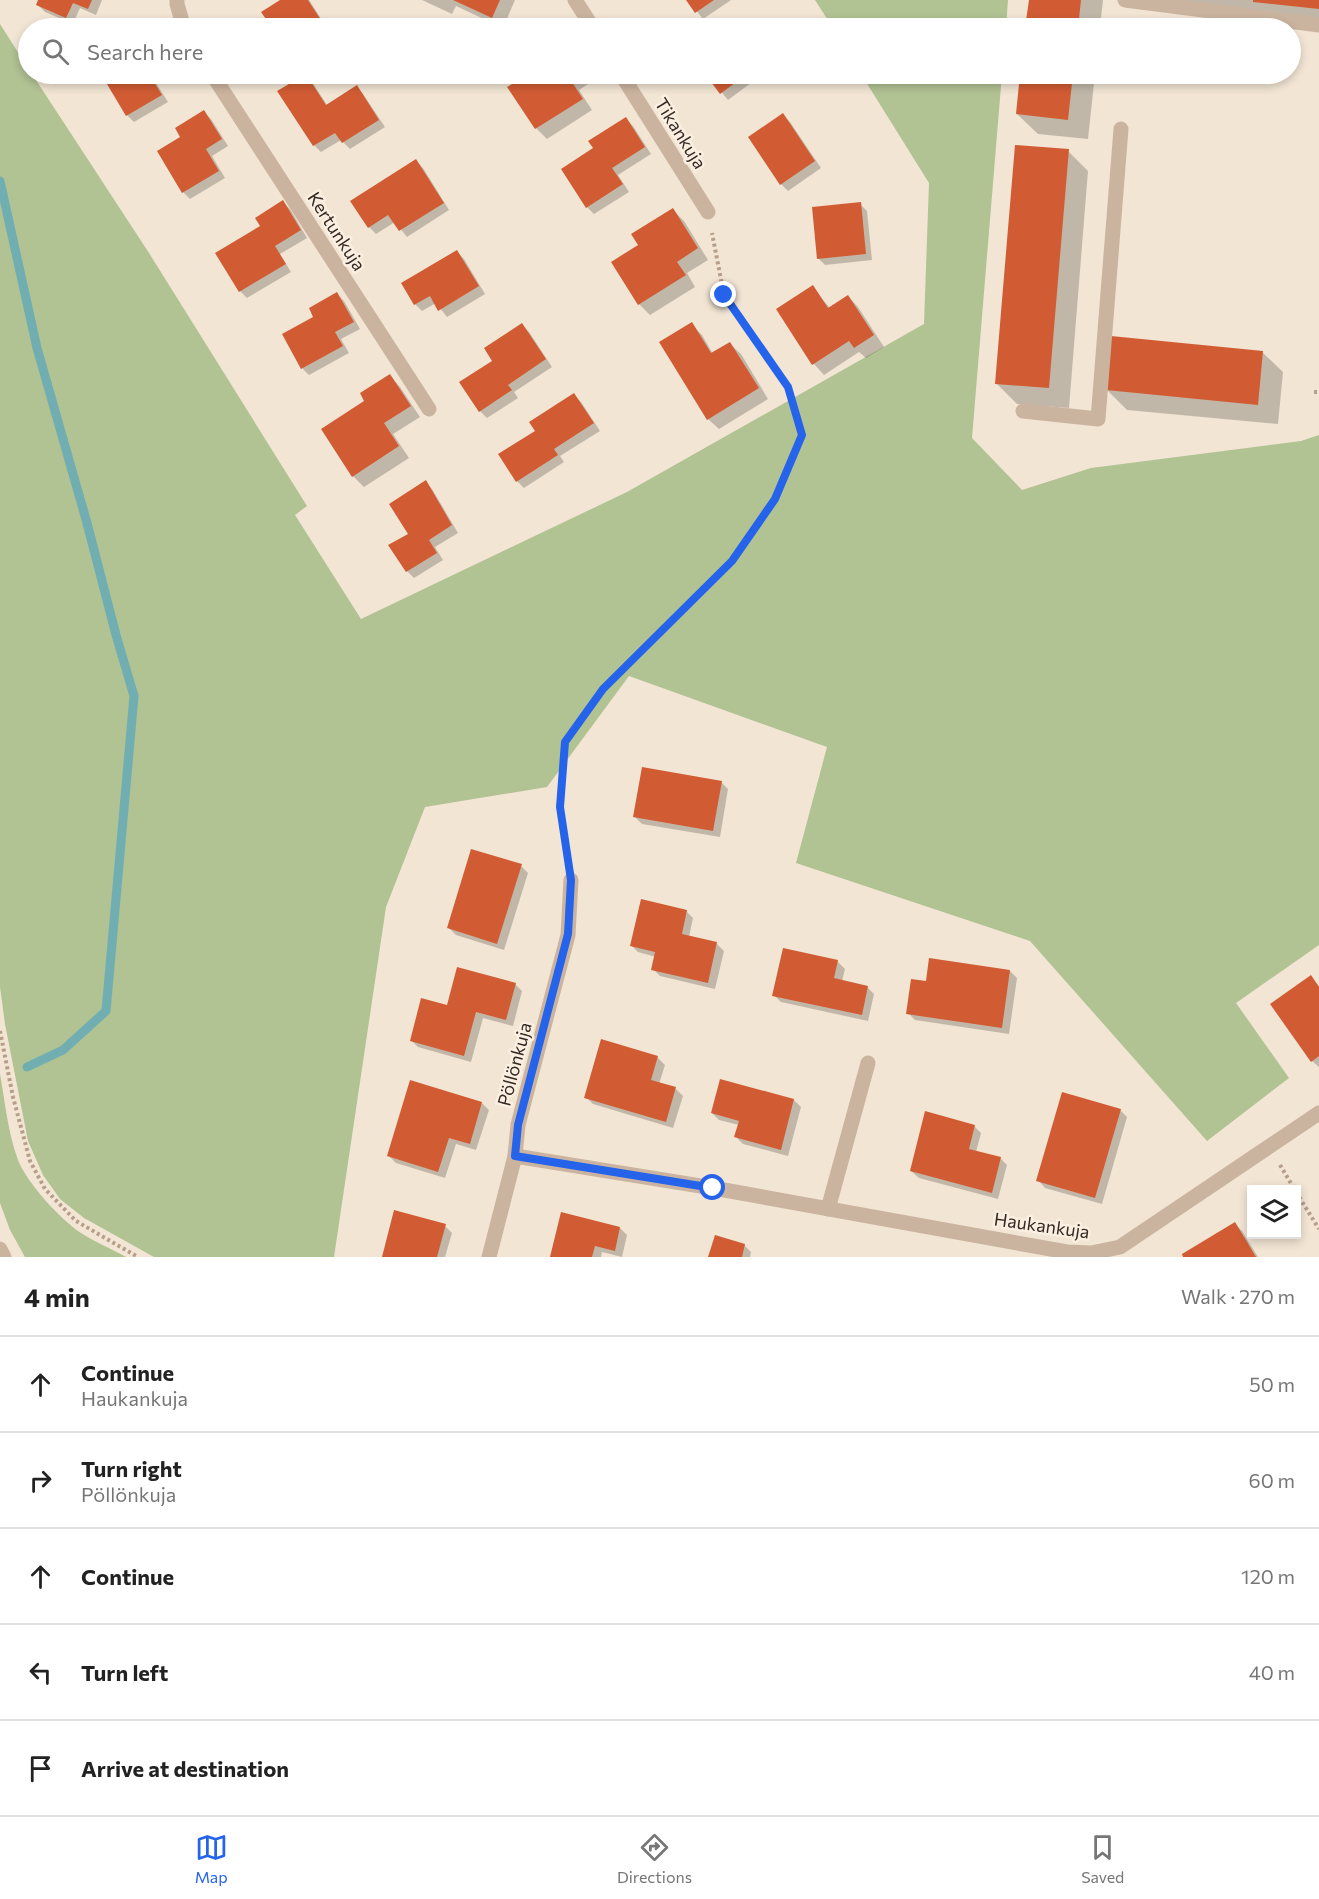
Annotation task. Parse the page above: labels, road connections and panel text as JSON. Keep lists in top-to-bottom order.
{
  "streets": {
    "street": [
      "Tikankuja",
      "Kertunkuja",
      "Pöllönkuja",
      "Haukankuja"
    ]
  },
  "crossings": [
    ["Pöllönkuja", "Haukankuja"]
  ],
  "page": {
    "search": "Search here",
    "heading": ["4 min", "Walk · 270 m"],
    "list": [
      ["Continue", "Haukankuja", "50 m"],
      ["Turn right", "Pöllönkuja", "60 m"],
      ["Continue", "120 m"],
      ["Turn left", "40 m"],
      "Arrive at destination"
    ],
    "nav": ["Map", "Directions", "Saved"]
  }
}
